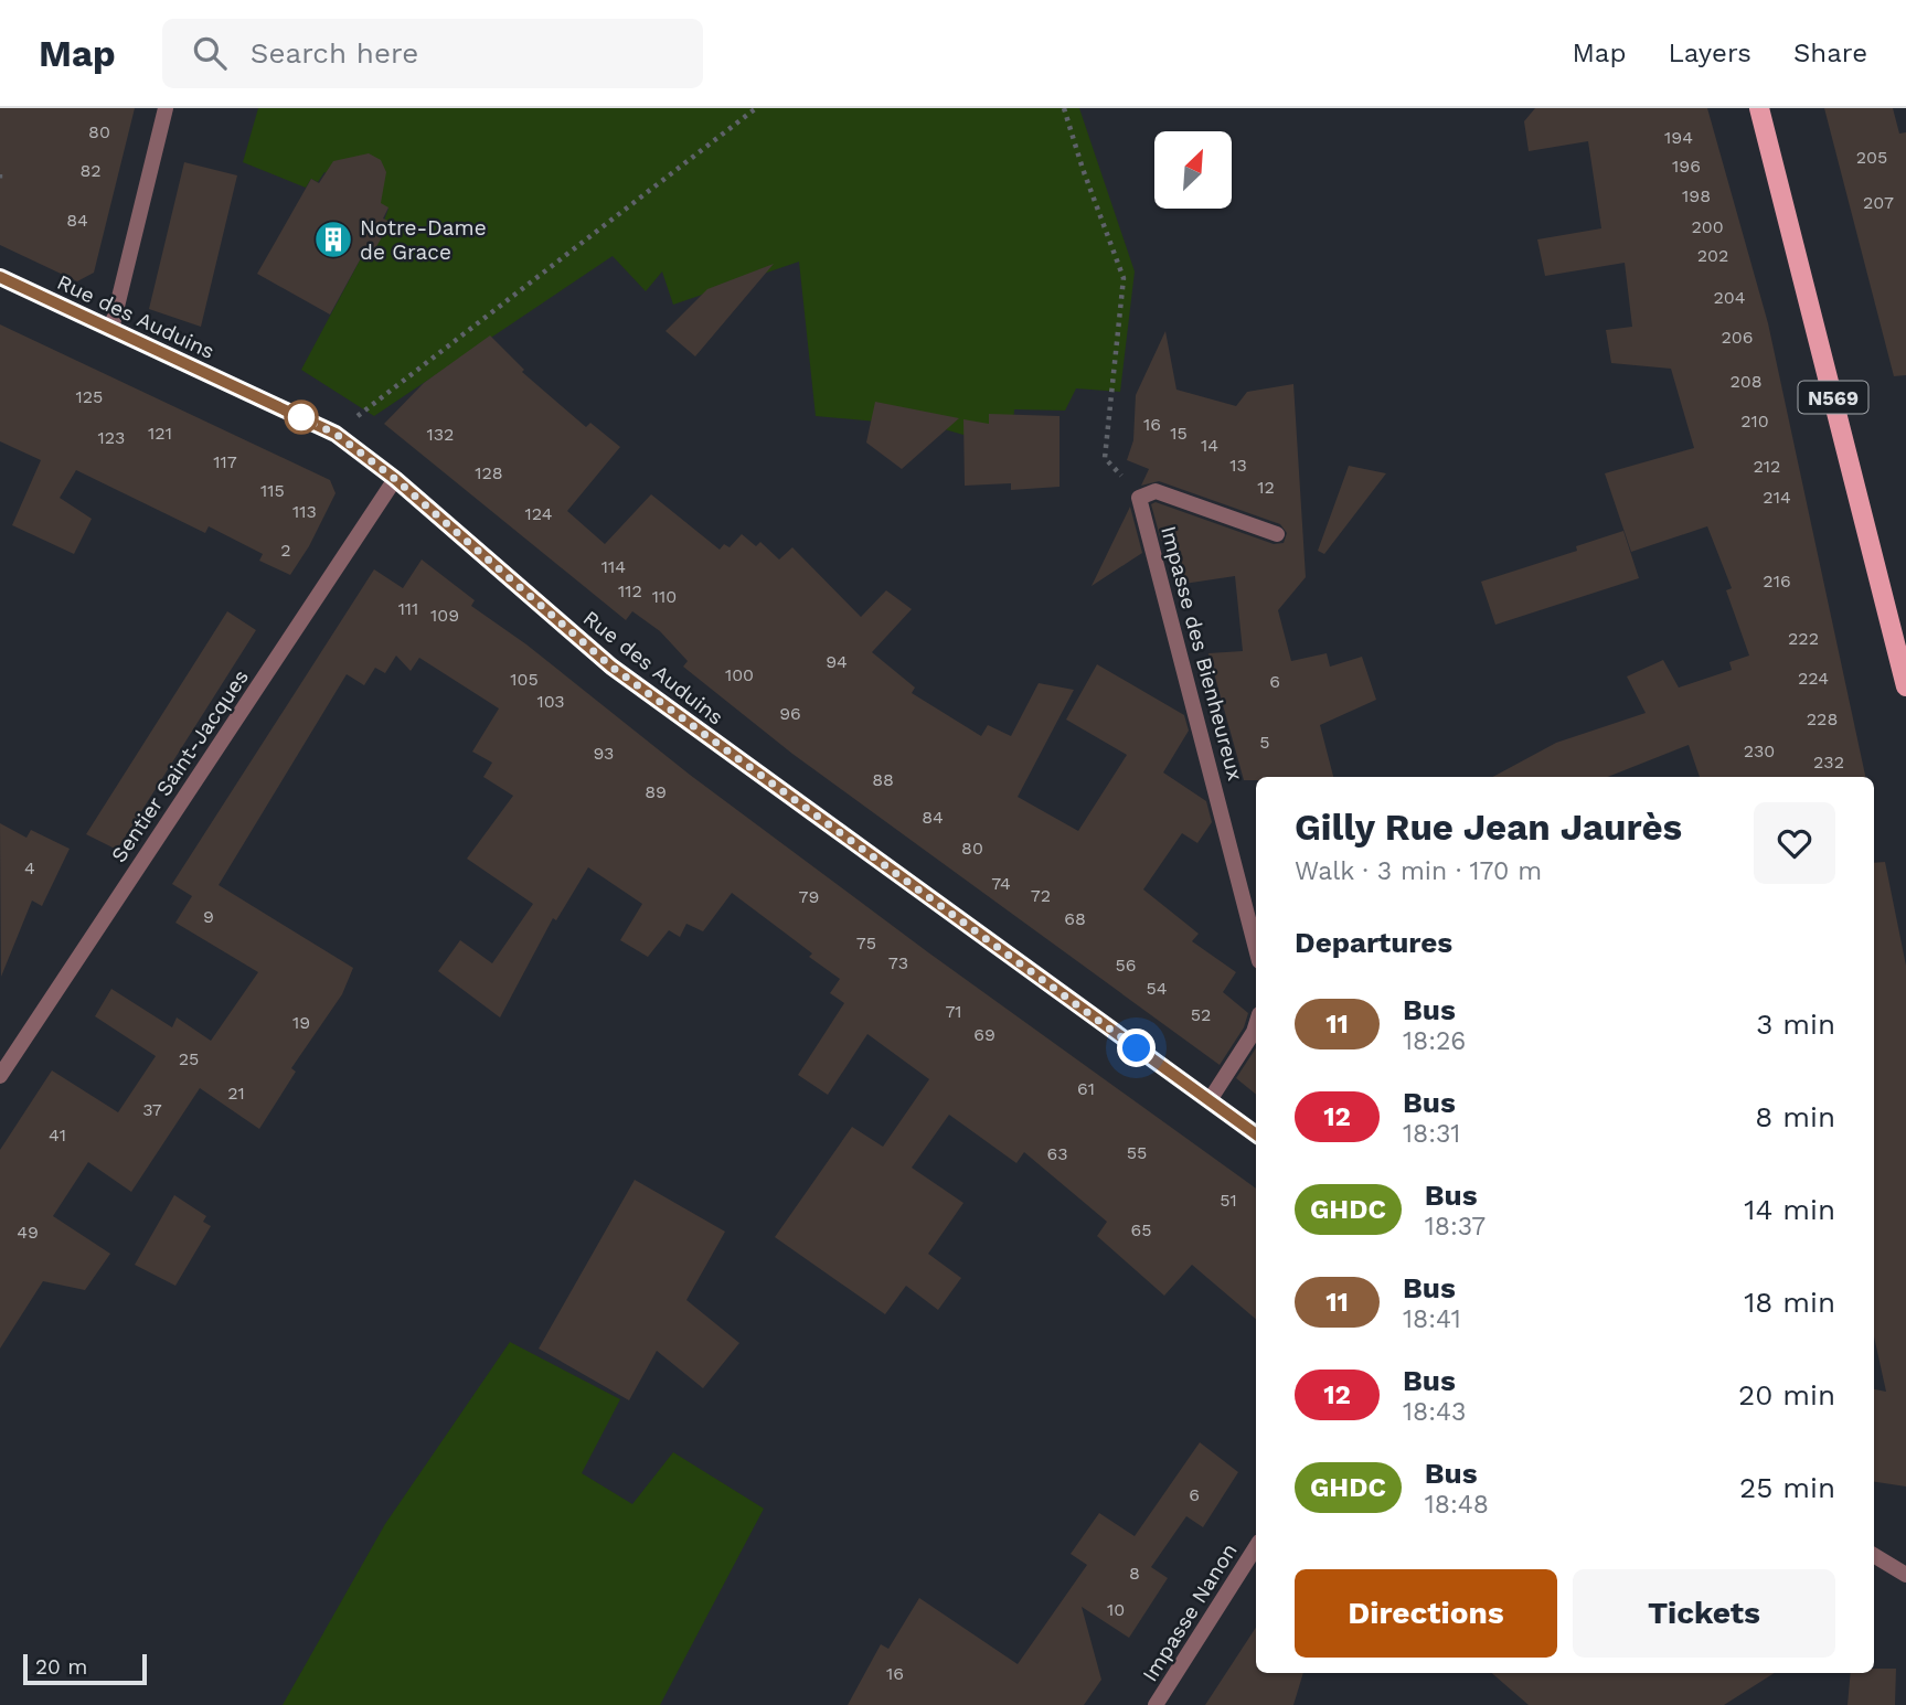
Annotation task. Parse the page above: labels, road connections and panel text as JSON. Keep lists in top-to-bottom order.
{
  "streets": {
    "main road": ["N569"],
    "street": [
      "Rue des Auduins",
      "Impasse des Bienheureux",
      "Sentier Saint-Jacques",
      "Impasse Nanon"
    ]
  },
  "crossings": [
    ["Rue des Auduins", "Sentier Saint-Jacques"]
  ],
  "places": {
    "building": ["Notre-Dame de Grace"]
  },
  "lines": ["bus line 11"],
  "house_numbers": [
    "80",
    "194",
    "205",
    "196",
    "82",
    "198",
    "207",
    "84",
    "200",
    "202",
    "204",
    "206",
    "208",
    "125",
    "210",
    "16",
    "121",
    "15",
    "132",
    "123",
    "14",
    "117",
    "13",
    "212",
    "128",
    "12",
    "115",
    "214",
    "113",
    "124",
    "2",
    "114",
    "216",
    "112",
    "110",
    "111",
    "109",
    "222",
    "94",
    "100",
    "224",
    "105",
    "6",
    "103",
    "96",
    "228",
    "5",
    "230",
    "93",
    "232",
    "88",
    "89",
    "84",
    "80",
    "4",
    "74",
    "72",
    "79",
    "9",
    "68",
    "75",
    "73",
    "56",
    "54",
    "71",
    "52",
    "19",
    "69",
    "25",
    "61",
    "21",
    "37",
    "41",
    "55",
    "63",
    "51",
    "65",
    "49",
    "6",
    "8",
    "10",
    "16"
  ],
  "scale_bar": "20 m",
  "north": "top right",
  "page": {
    "header": "Map",
    "search": "Search here",
    "nav": ["Map", "Layers", "Share"],
    "heading": [
      ["Gilly Rue Jean Jaurès", "Walk · 3 min · 170 m"],
      "Departures"
    ],
    "list": [
      {
        "mark": "11",
        "name": "Bus",
        "note": "18:26",
        "value": "3 min"
      },
      {
        "mark": "12",
        "name": "Bus",
        "note": "18:31",
        "value": "8 min"
      },
      {
        "mark": "GHDC",
        "name": "Bus",
        "note": "18:37",
        "value": "14 min"
      },
      {
        "mark": "11",
        "name": "Bus",
        "note": "18:41",
        "value": "18 min"
      },
      {
        "mark": "12",
        "name": "Bus",
        "note": "18:43",
        "value": "20 min"
      },
      {
        "mark": "GHDC",
        "name": "Bus",
        "note": "18:48",
        "value": "25 min"
      }
    ],
    "buttons": ["Directions", "Tickets"],
    "scale": "20 m"
  }
}
